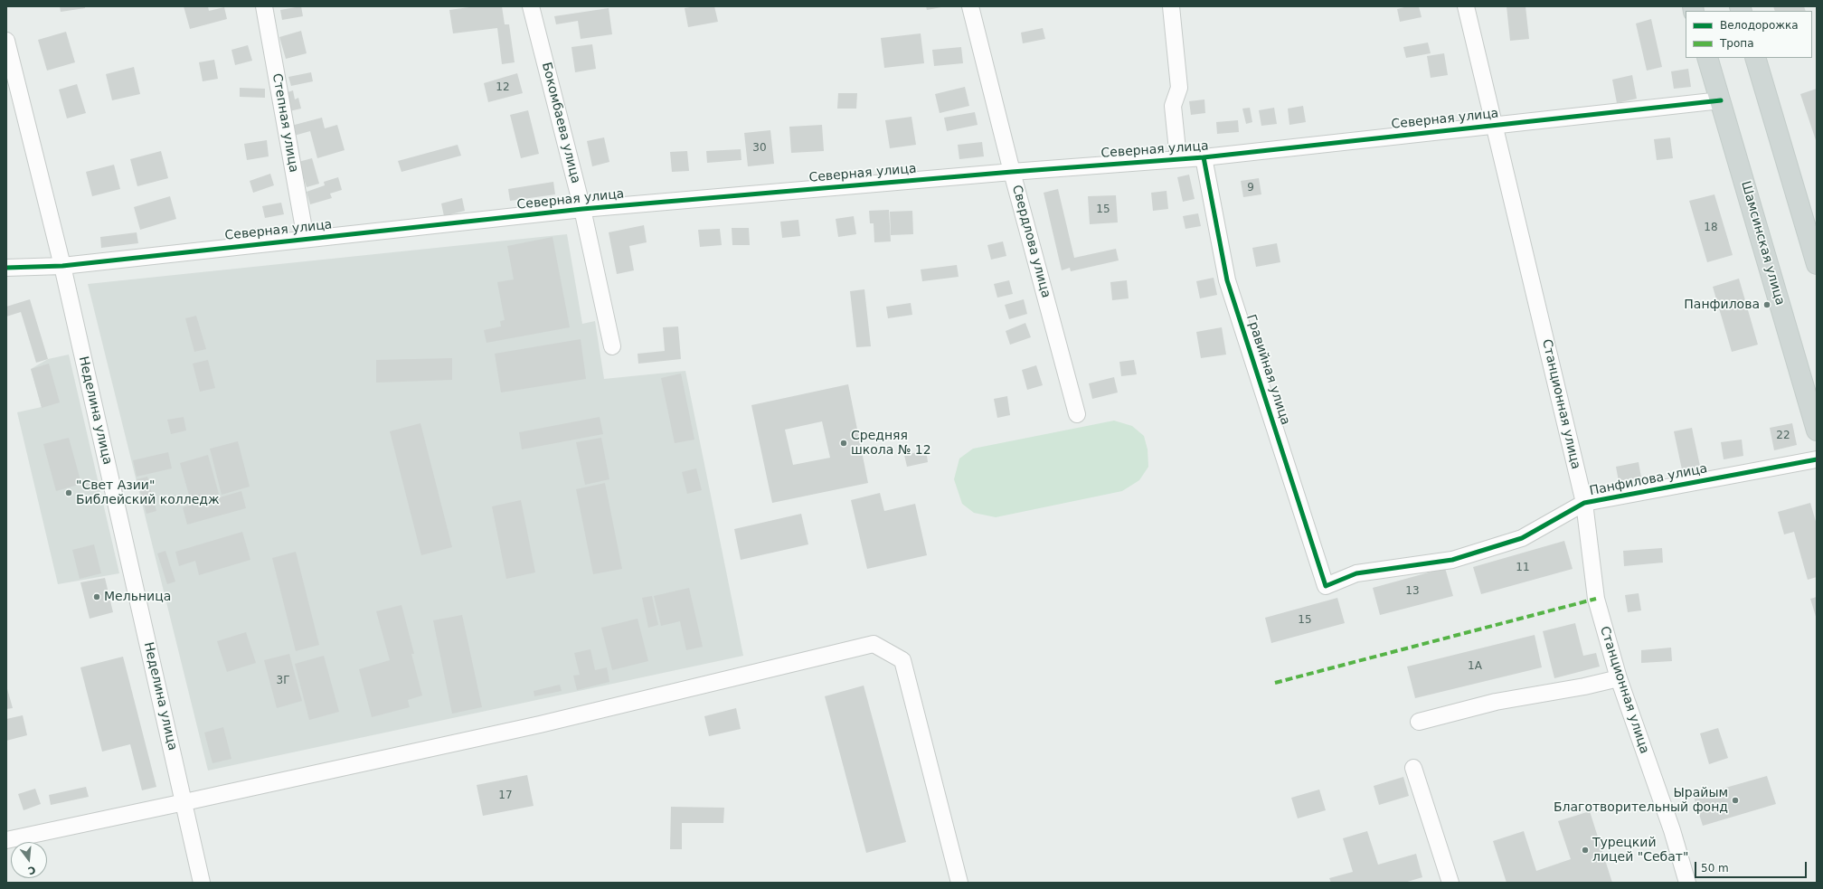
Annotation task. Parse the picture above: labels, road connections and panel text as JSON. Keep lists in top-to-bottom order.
{
  "streets": {
    "main road": ["Шамсинская улица"],
    "street": [
      "Северная улица",
      "Степная улица",
      "Бокомбаева улица",
      "Свердлова улица",
      "Гравийная улица",
      "Станционная улица",
      "Неделина улица",
      "Панфилова улица"
    ]
  },
  "crossings": [
    ["Северная улица", "Степная улица"],
    ["Северная улица", "Бокомбаева улица"],
    ["Северная улица", "Свердлова улица"],
    ["Северная улица", "Шамсинская улица"],
    ["Северная улица", "Гравийная улица"],
    ["Северная улица", "Станционная улица"],
    ["Северная улица", "Неделина улица"],
    ["Гравийная улица", "Панфилова улица"],
    ["Станционная улица", "Панфилова улица"]
  ],
  "places": [
    "Панфилова",
    "Средняя школа № 12",
    "\"Свет Азии\" Библейский колледж",
    "Мельница",
    "Ырайым Благотворительный фонд",
    "Турецкий лицей \"Себат\""
  ],
  "house_numbers": [
    "12",
    "30",
    "9",
    "15",
    "18",
    "22",
    "11",
    "13",
    "15",
    "1А",
    "3Г",
    "17"
  ],
  "legend": ["Велодорожка", "Тропа"],
  "scale_bar": "50 m",
  "north": "bottom"
}
